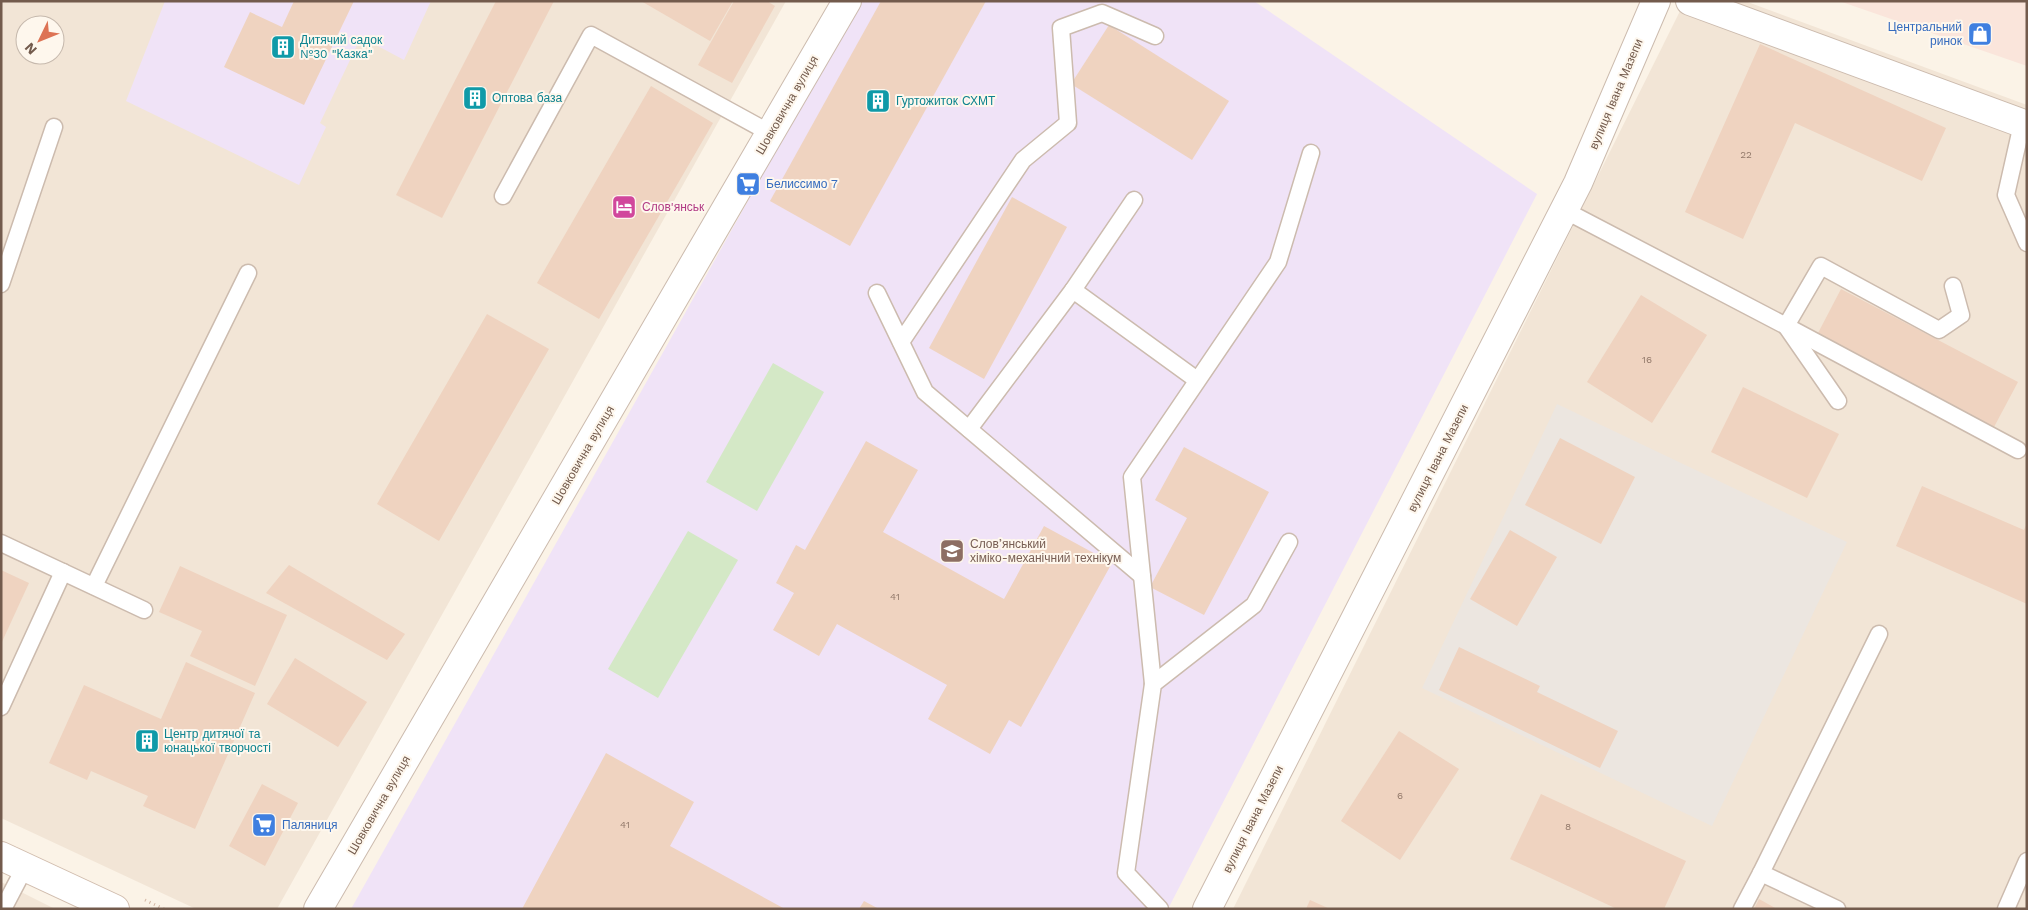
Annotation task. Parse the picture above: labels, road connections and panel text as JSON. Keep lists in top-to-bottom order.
{
  "streets": {
    "street": ["вулиця Івана Мазепи", "Шовковична вулиця"]
  },
  "places": {
    "shop": ["Центральний ринок"],
    "building": [
      "Дитячий садок №30 \"Казка\"",
      "Оптова база",
      "Гуртожиток СХМТ",
      "Центр дитячої та юнацької творчості"
    ],
    "supermarket": ["Белиссимо 7", "Паляниця"],
    "hotel": ["Слов'янськ"],
    "school or university": ["Слов’янський хіміко-механічний технікум"]
  },
  "house_numbers": [
    "22",
    "16",
    "41",
    "6",
    "41",
    "8"
  ],
  "north": "bottom left"
}
